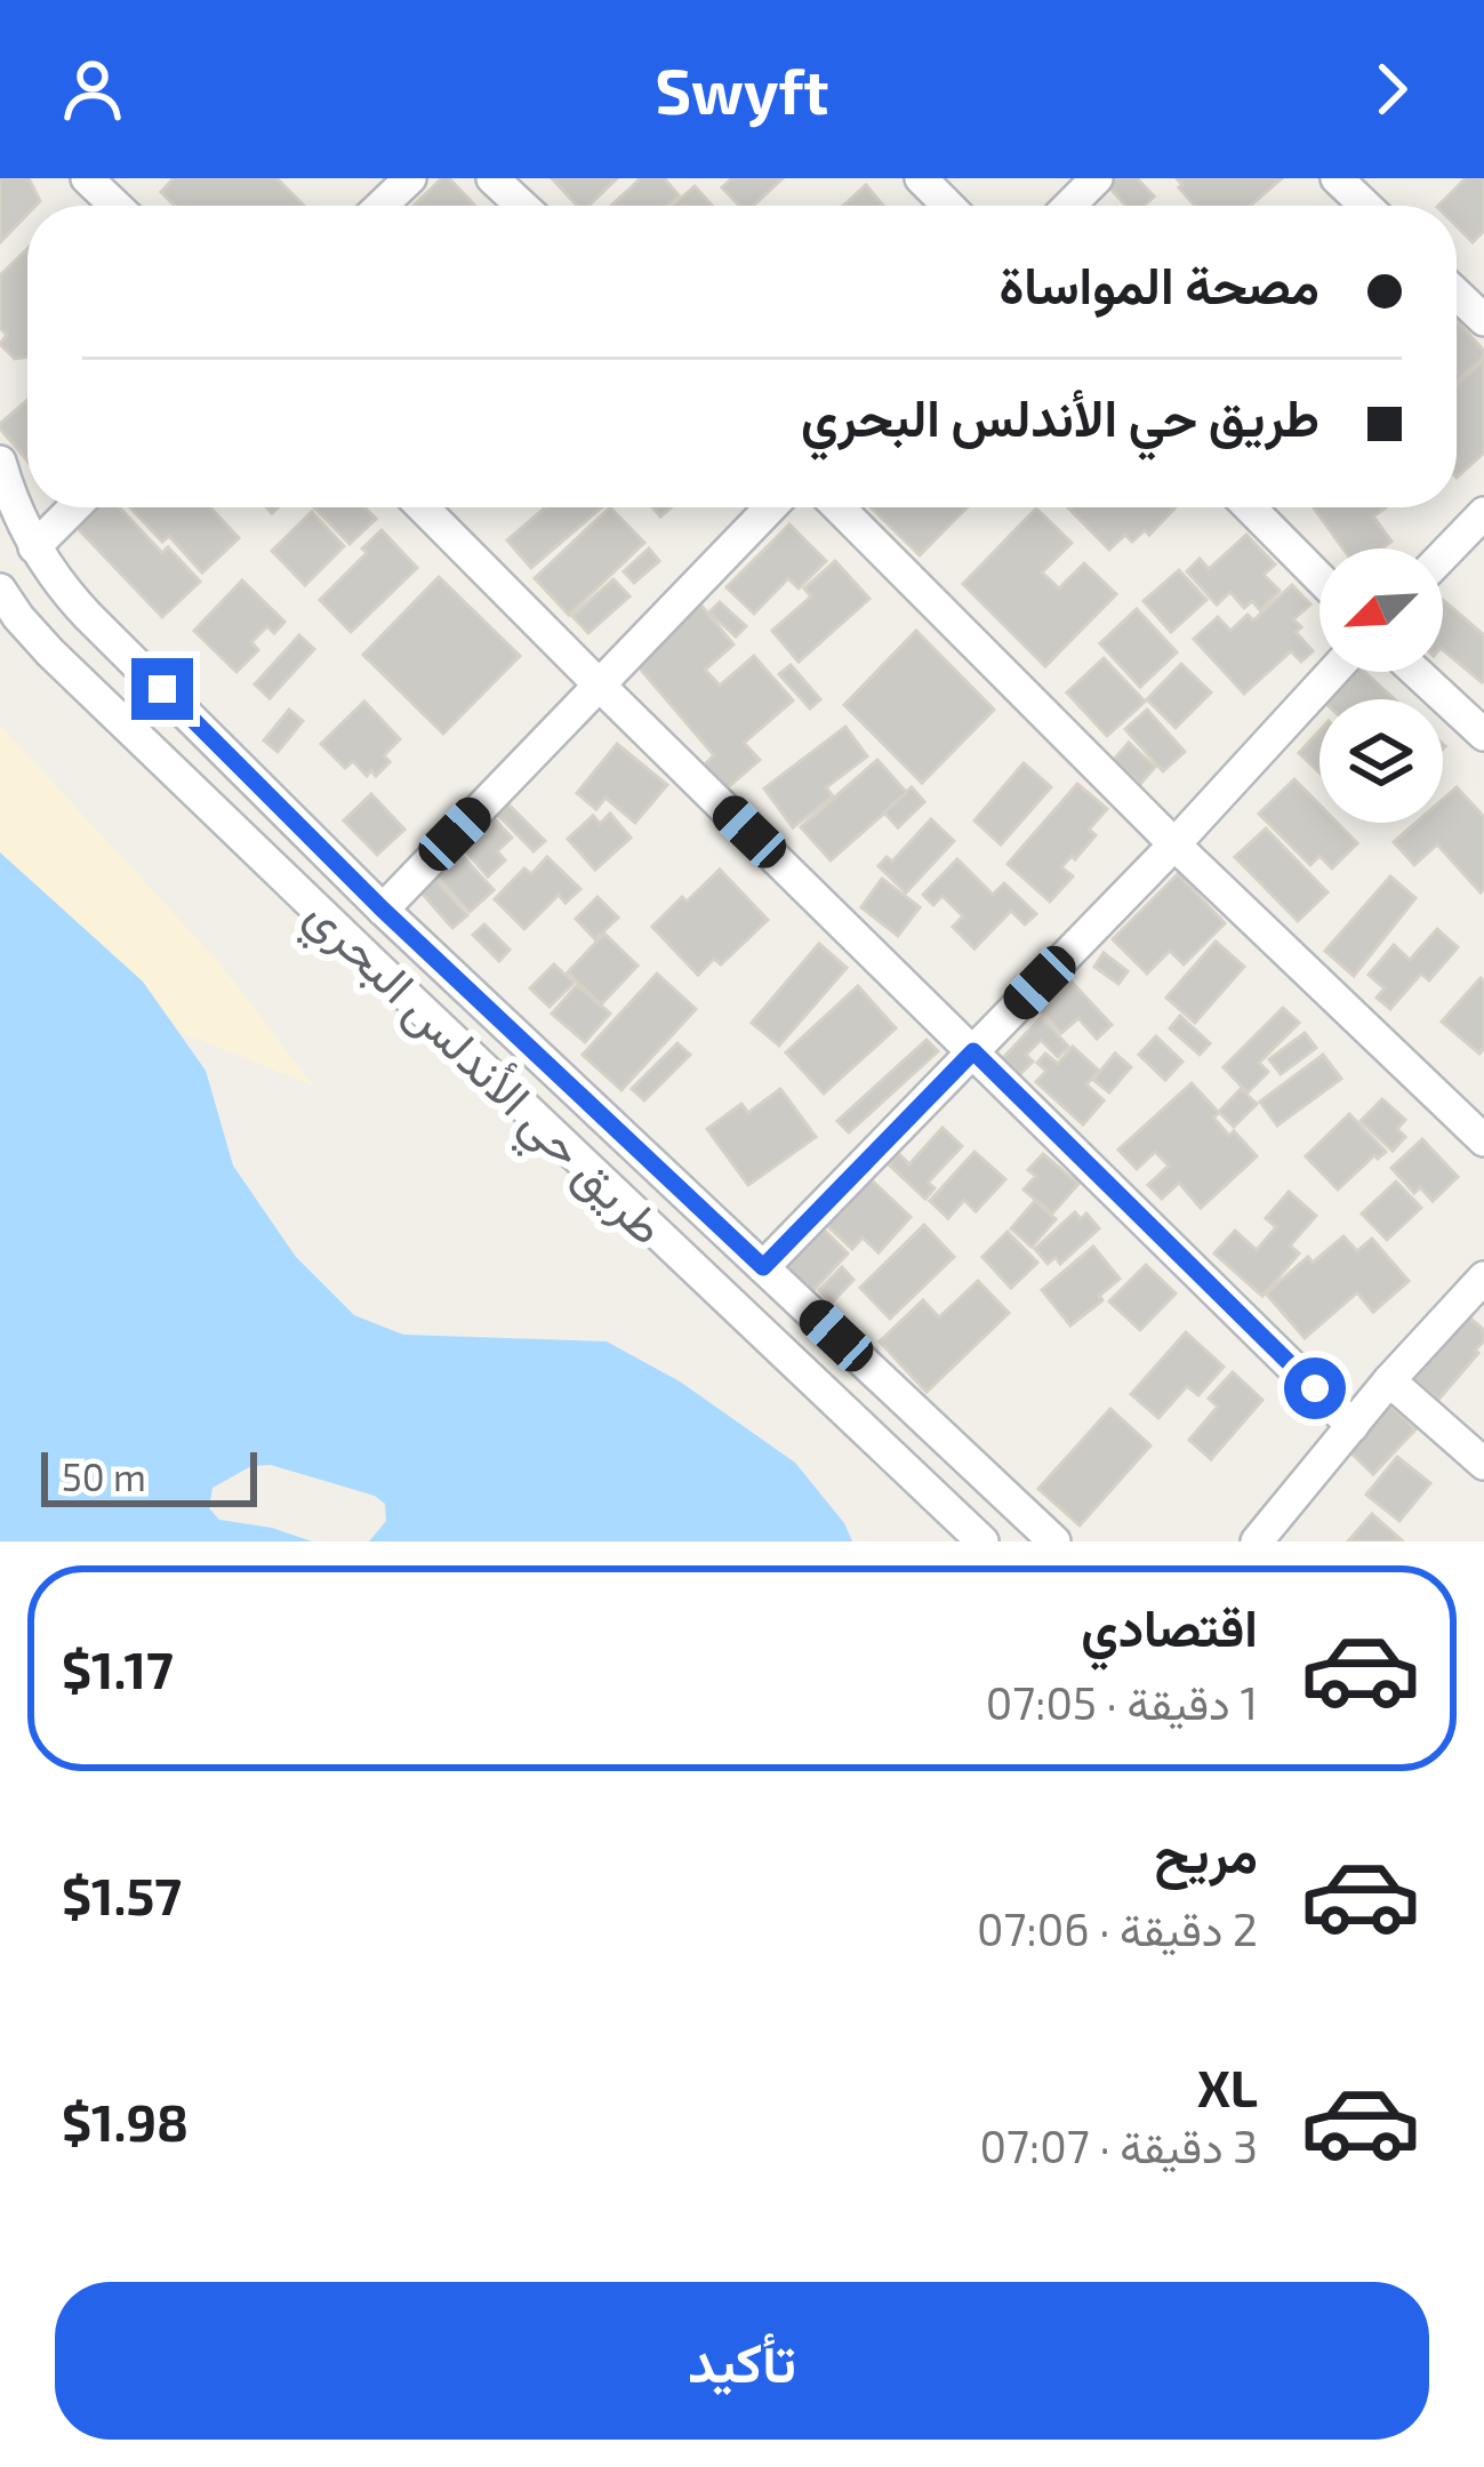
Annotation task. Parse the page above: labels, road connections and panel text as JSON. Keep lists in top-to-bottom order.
{
  "streets": {
    "street": ["طريق حي الأندلس البحري"]
  },
  "scale_bar": "50 m",
  "north": "bottom left",
  "page": {
    "header": "Swyft",
    "banner": ["مصحة المواساة", "طريق حي الأندلس البحري"],
    "scale": "50 m",
    "list": [
      {
        "name": "اقتصادي",
        "note": "1 دقيقة · 07:05",
        "value": "$1.17"
      },
      {
        "name": "مريح",
        "note": "2 دقيقة · 07:06",
        "value": "$1.57"
      },
      {
        "name": "XL",
        "note": "3 دقيقة · 07:07",
        "value": "$1.98"
      }
    ],
    "buttons": "تأكيد"
  }
}
